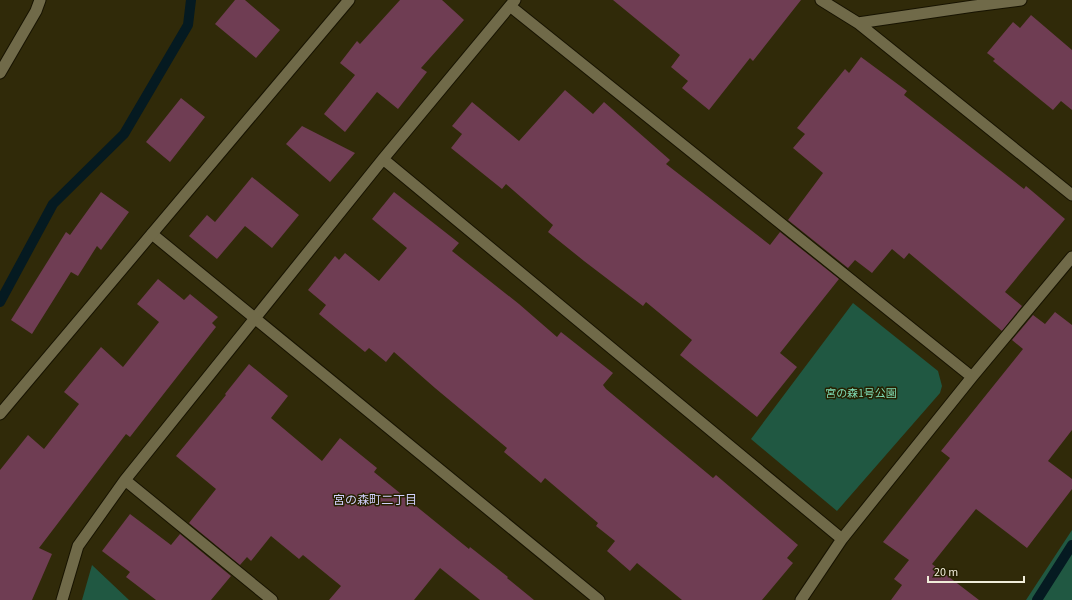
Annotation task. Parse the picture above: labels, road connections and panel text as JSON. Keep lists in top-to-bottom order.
{
  "districts": ["宮の森町二丁目"],
  "parks": ["宮の森1号公園"],
  "scale_bar": "20 m"
}
